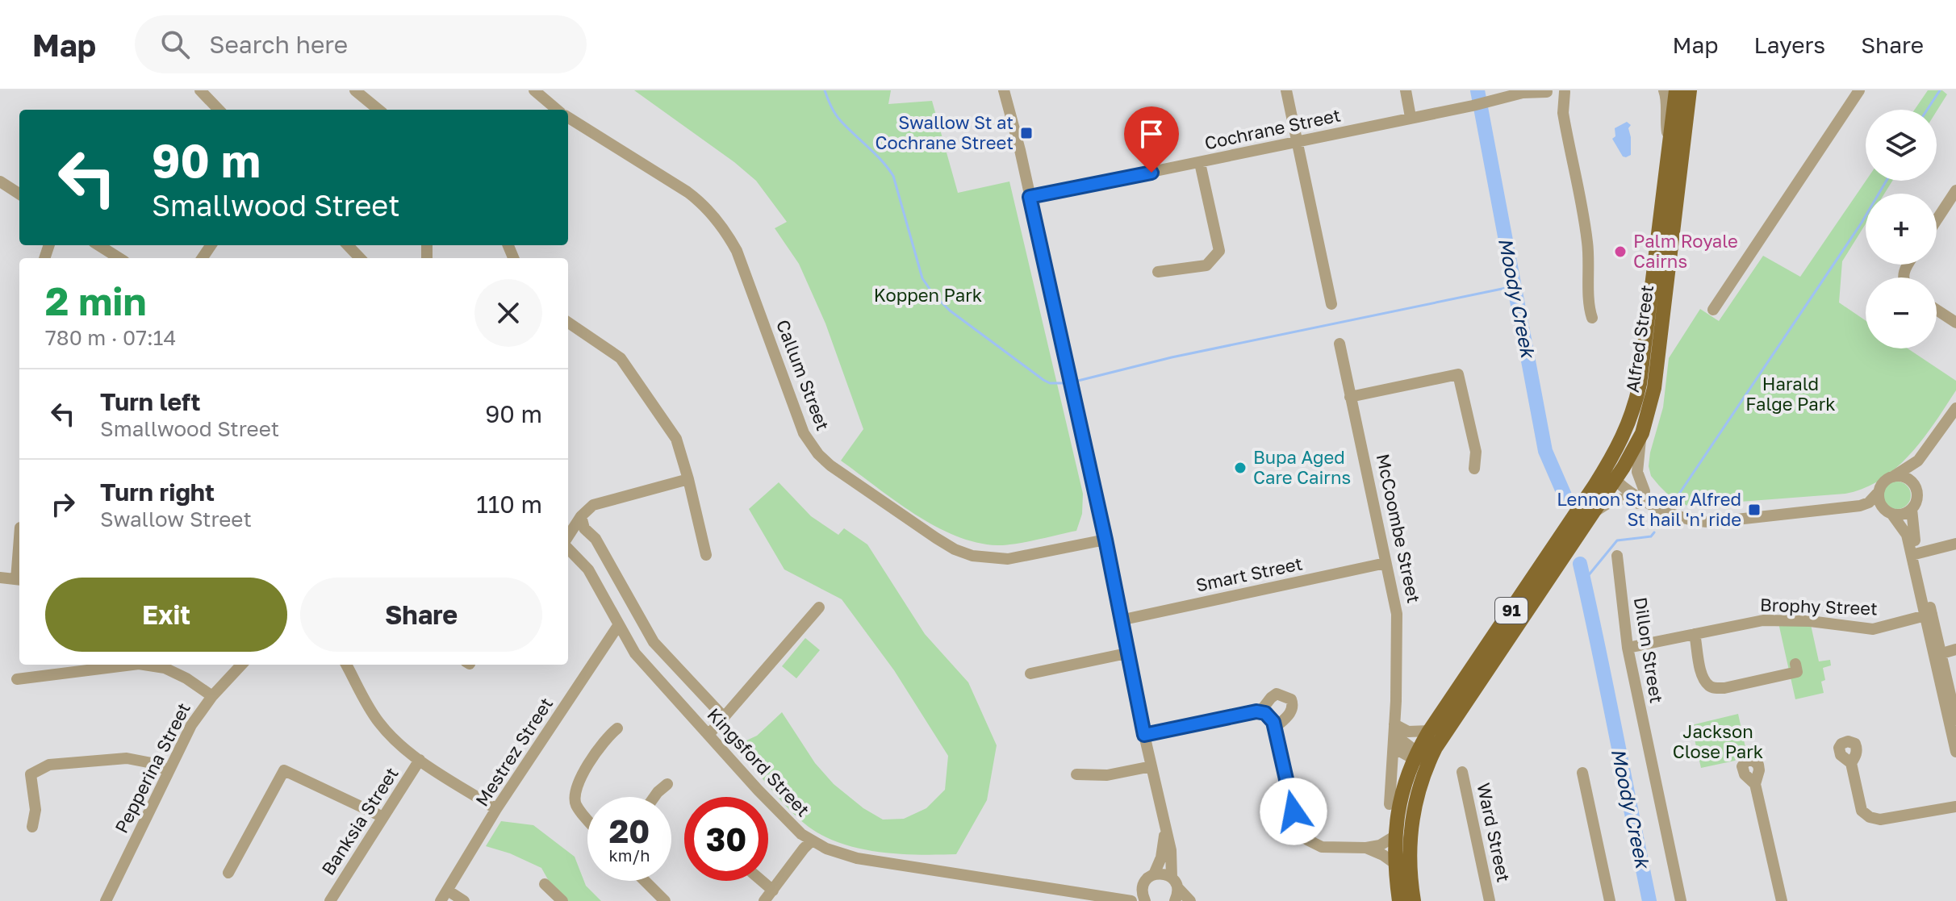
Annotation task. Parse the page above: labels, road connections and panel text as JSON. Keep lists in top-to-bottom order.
{
  "streets": {
    "main road": ["Alfred Street", "91"],
    "street": [
      "Cochrane Street",
      "Callum Street",
      "McCoombe Street",
      "Smart Street",
      "Brophy Street",
      "Dillon Street",
      "Mestrez Street",
      "Kingsford Street",
      "Pepperina Street",
      "Banksia Street",
      "Ward Street"
    ]
  },
  "crossings": [
    ["Alfred Street", "91"],
    ["McCoombe Street", "Smart Street"],
    ["Brophy Street", "Dillon Street"],
    ["Mestrez Street", "Kingsford Street"]
  ],
  "water": ["Moody Creek"],
  "parks": ["Koppen Park", "Harald Falge Park", "Jackson Close Park"],
  "places": {
    "transit": ["Swallow St at Cochrane Street", "Lennon St near Alfred St hail 'n' ride"],
    "other": ["Palm Royale Cairns", "Bupa Aged Care Cairns"]
  },
  "page": {
    "header": "Map",
    "search": "Search here",
    "nav": ["Map", "Layers", "Share"],
    "map_buttons": ["+", "−"],
    "turn": ["90 m", "Smallwood Street"],
    "heading": ["2 min", "780 m · 07:14"],
    "list": [
      {
        "name": "Turn left",
        "note": "Smallwood Street",
        "value": "90 m"
      },
      {
        "name": "Turn right",
        "note": "Swallow Street",
        "value": "110 m"
      }
    ],
    "buttons": ["Exit", "Share"],
    "speed": "20 km/h",
    "limit": "30"
  }
}
